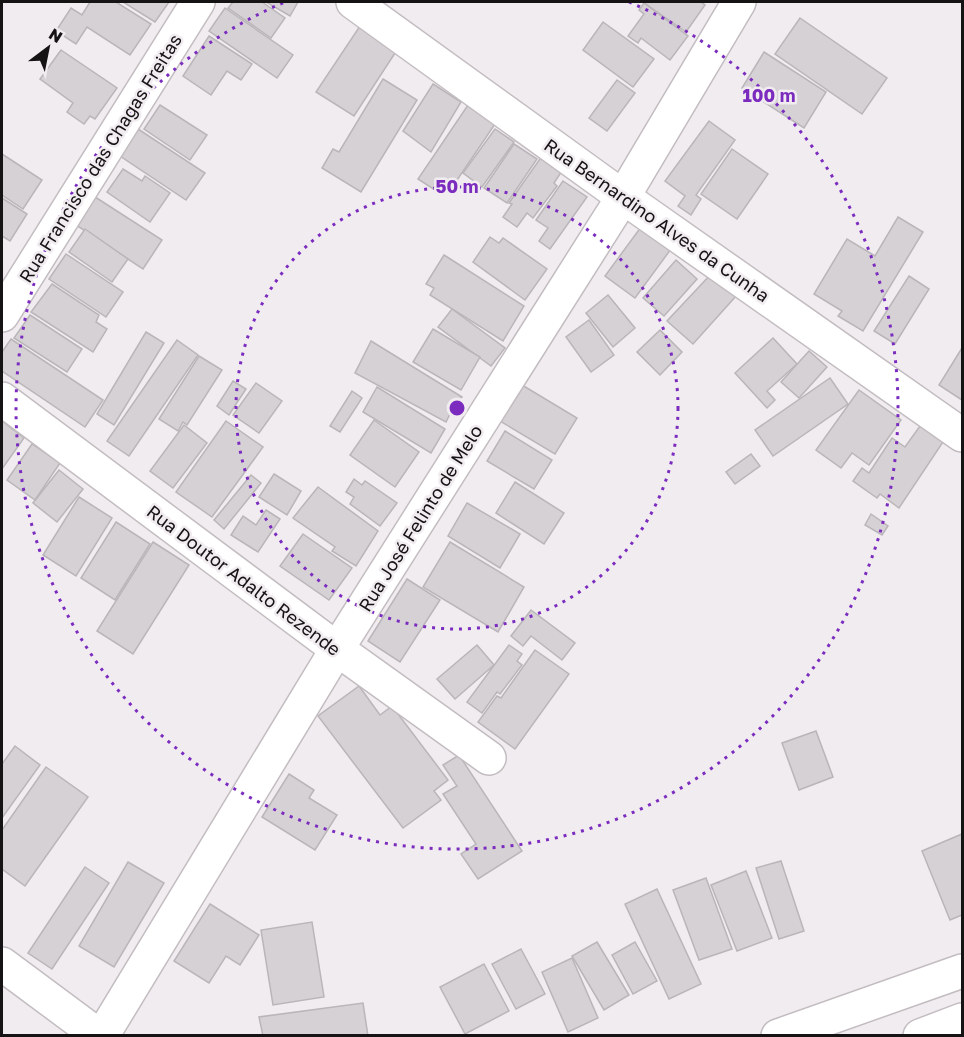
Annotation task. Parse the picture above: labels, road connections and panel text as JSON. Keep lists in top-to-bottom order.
{
  "streets": {
    "street": [
      "Rua Francisco das Chagas Freitas",
      "Rua Bernardino Alves da Cunha",
      "Rua José Felinto de Melo",
      "Rua Doutor Adalto Rezende"
    ]
  },
  "crossings": [
    ["Rua Bernardino Alves da Cunha", "Rua José Felinto de Melo"],
    ["Rua José Felinto de Melo", "Rua Doutor Adalto Rezende"]
  ],
  "north": "top right",
  "rings": ["100 m", "50 m"]
}
